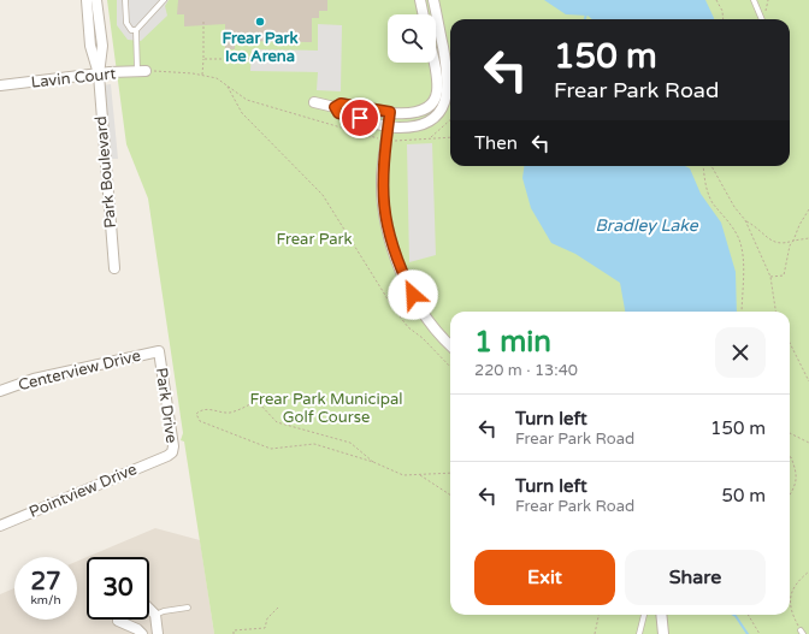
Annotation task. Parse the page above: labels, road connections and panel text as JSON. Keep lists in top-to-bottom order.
{
  "streets": {
    "street": [
      "Lavin Court",
      "Park Boulevard",
      "Centerview Drive",
      "Park Drive",
      "Pointview Drive"
    ]
  },
  "crossings": [
    ["Lavin Court", "Park Boulevard"],
    ["Centerview Drive", "Park Drive"],
    ["Park Drive", "Pointview Drive"]
  ],
  "water": ["Bradley Lake"],
  "parks": ["Frear Park", "Frear Park Municipal Golf Course"],
  "places": ["Frear Park Ice Arena"],
  "page": {
    "turn": ["150 m", "Frear Park Road"],
    "then": "Then",
    "heading": ["1 min", "220 m · 13:40"],
    "list": [
      {
        "name": "Turn left",
        "note": "Frear Park Road",
        "value": "150 m"
      },
      {
        "name": "Turn left",
        "note": "Frear Park Road",
        "value": "50 m"
      }
    ],
    "buttons": ["Exit", "Share"],
    "speed": "27 km/h",
    "limit": "30"
  }
}
